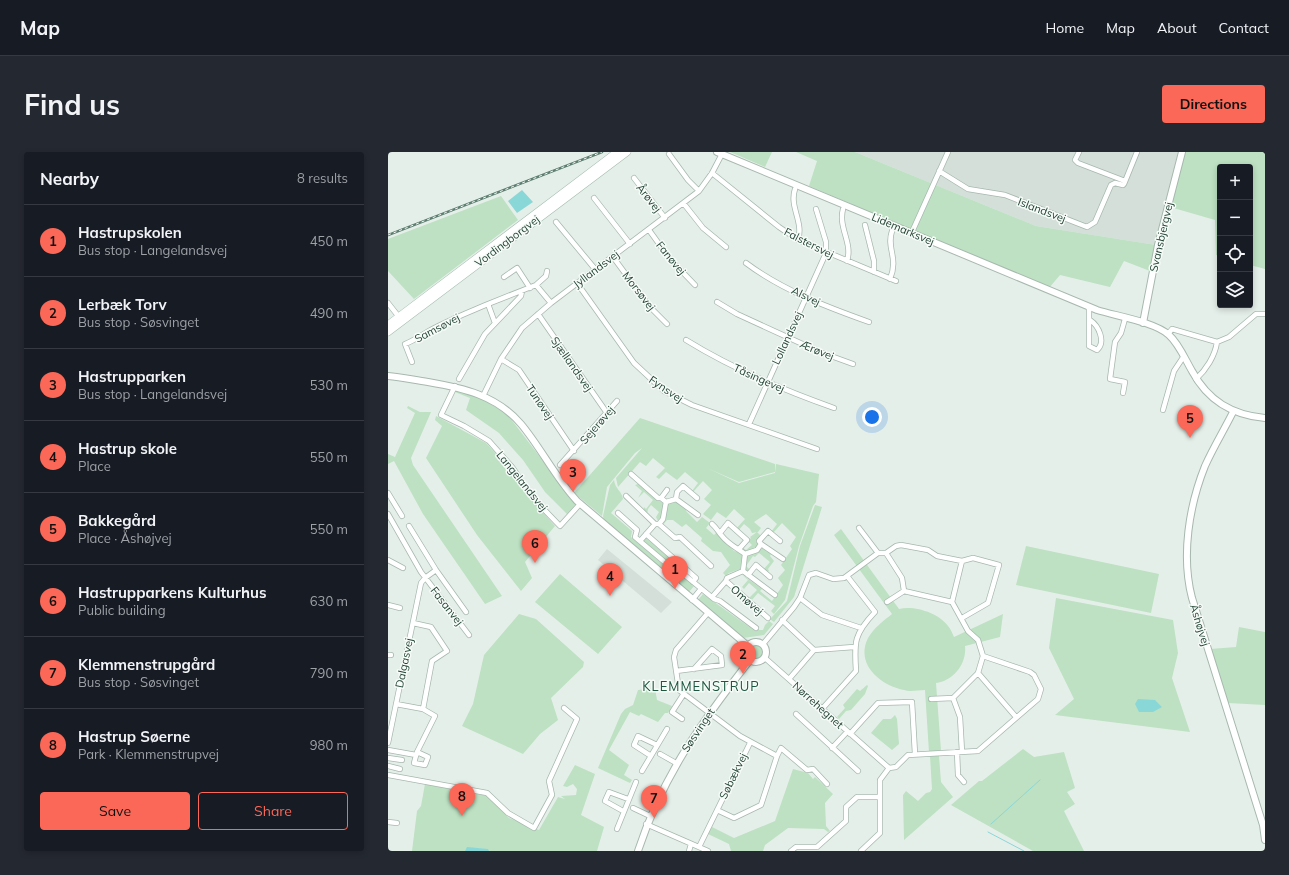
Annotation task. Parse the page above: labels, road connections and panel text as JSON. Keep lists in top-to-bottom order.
{
  "streets": {
    "main road": ["Vordingborgvej"],
    "street": [
      "Årøvej",
      "Islandsvej",
      "Lidemarksvej",
      "Svansbjergvej",
      "Falstersvej",
      "Fanøvej",
      "Jyllandsvej",
      "Morsøvej",
      "Alsvej",
      "Samsøvej",
      "Lollandsvej",
      "Ærøvej",
      "Sjællandsvej",
      "Tåsingevej",
      "Fynsvej",
      "Tunøvej",
      "Sejerøvej",
      "Langelandsvej",
      "Omøvej",
      "Fasanvej",
      "Åshøjvej",
      "Dalgasvej",
      "Nørrehegnet",
      "Søsvinget",
      "Søbækvej"
    ]
  },
  "crossings": [
    ["Årøvej", "Jyllandsvej"],
    ["Lidemarksvej", "Svansbjergvej"],
    ["Lidemarksvej", "Jyllandsvej"],
    ["Lidemarksvej", "Åshøjvej"],
    ["Falstersvej", "Jyllandsvej"],
    ["Falstersvej", "Lollandsvej"],
    ["Fanøvej", "Jyllandsvej"],
    ["Jyllandsvej", "Morsøvej"],
    ["Jyllandsvej", "Sjællandsvej"],
    ["Jyllandsvej", "Fynsvej"],
    ["Jyllandsvej", "Tunøvej"],
    ["Alsvej", "Lollandsvej"],
    ["Lollandsvej", "Ærøvej"],
    ["Lollandsvej", "Tåsingevej"],
    ["Lollandsvej", "Fynsvej"],
    ["Sjællandsvej", "Sejerøvej"],
    ["Tunøvej", "Sejerøvej"],
    ["Fasanvej", "Dalgasvej"],
    ["Nørrehegnet", "Søsvinget"],
    ["Søsvinget", "Søbækvej"]
  ],
  "districts": ["KLEMMENSTRUP"],
  "page": {
    "header": "Map",
    "nav": [
      "Home",
      "Map",
      "About",
      "Contact"
    ],
    "buttons": [
      "Directions",
      ["Save", "Share"]
    ],
    "title": "Find us",
    "heading": ["Nearby", "8 results"],
    "map_buttons": ["+", "−"],
    "list": [
      {
        "mark": "1",
        "name": "Hastrupskolen",
        "note": "Bus stop · Langelandsvej",
        "value": "450 m"
      },
      {
        "mark": "2",
        "name": "Lerbæk Torv",
        "note": "Bus stop · Søsvinget",
        "value": "490 m"
      },
      {
        "mark": "3",
        "name": "Hastrupparken",
        "note": "Bus stop · Langelandsvej",
        "value": "530 m"
      },
      {
        "mark": "4",
        "name": "Hastrup skole",
        "note": "Place",
        "value": "550 m"
      },
      {
        "mark": "5",
        "name": "Bakkegård",
        "note": "Place · Åshøjvej",
        "value": "550 m"
      },
      {
        "mark": "6",
        "name": "Hastrupparkens Kulturhus",
        "note": "Public building",
        "value": "630 m"
      },
      {
        "mark": "7",
        "name": "Klemmenstrupgård",
        "note": "Bus stop · Søsvinget",
        "value": "790 m"
      },
      {
        "mark": "8",
        "name": "Hastrup Søerne",
        "note": "Park · Klemmenstrupvej",
        "value": "980 m"
      }
    ],
    "pins": [
      "5",
      "3",
      "6",
      "1",
      "4",
      "2",
      "8",
      "7"
    ]
  }
}
